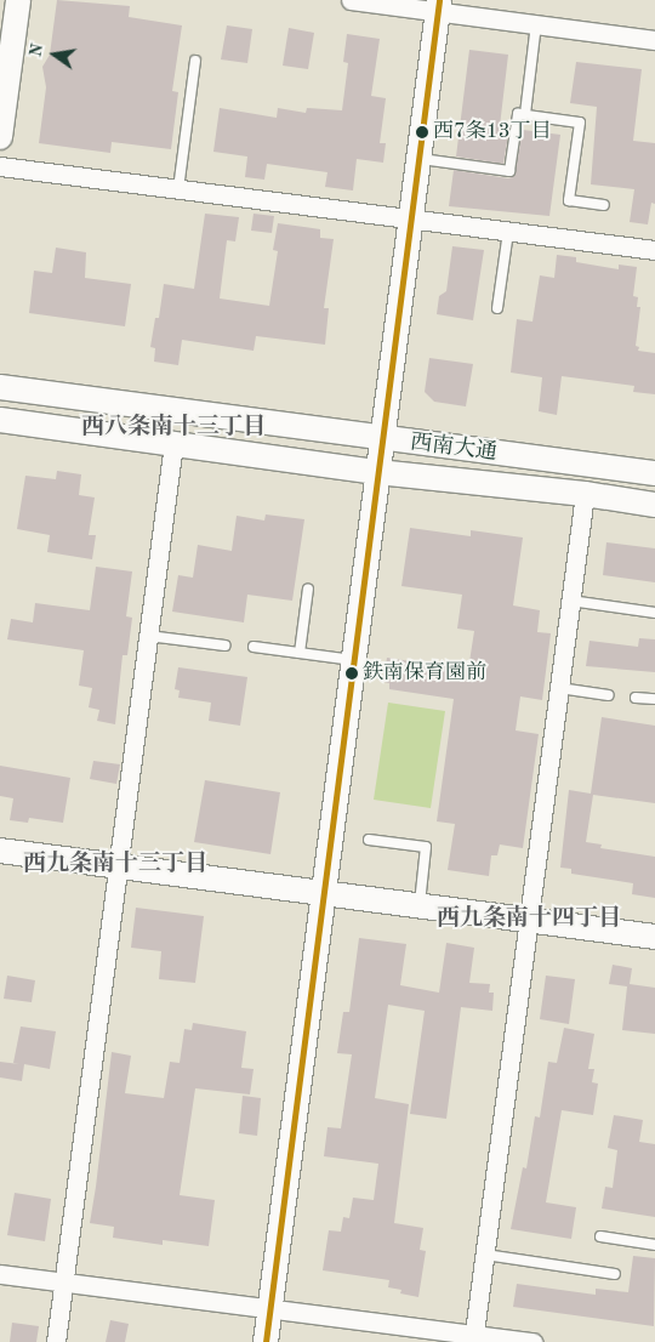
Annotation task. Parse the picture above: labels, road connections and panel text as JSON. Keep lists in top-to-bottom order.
{
  "streets": {
    "street": ["西南大通"]
  },
  "districts": ["西八条南十三丁目", "西九条南十三丁目", "西九条南十四丁目"],
  "places": ["西7条13丁目", "鉄南保育園前"],
  "north": "left"
}
